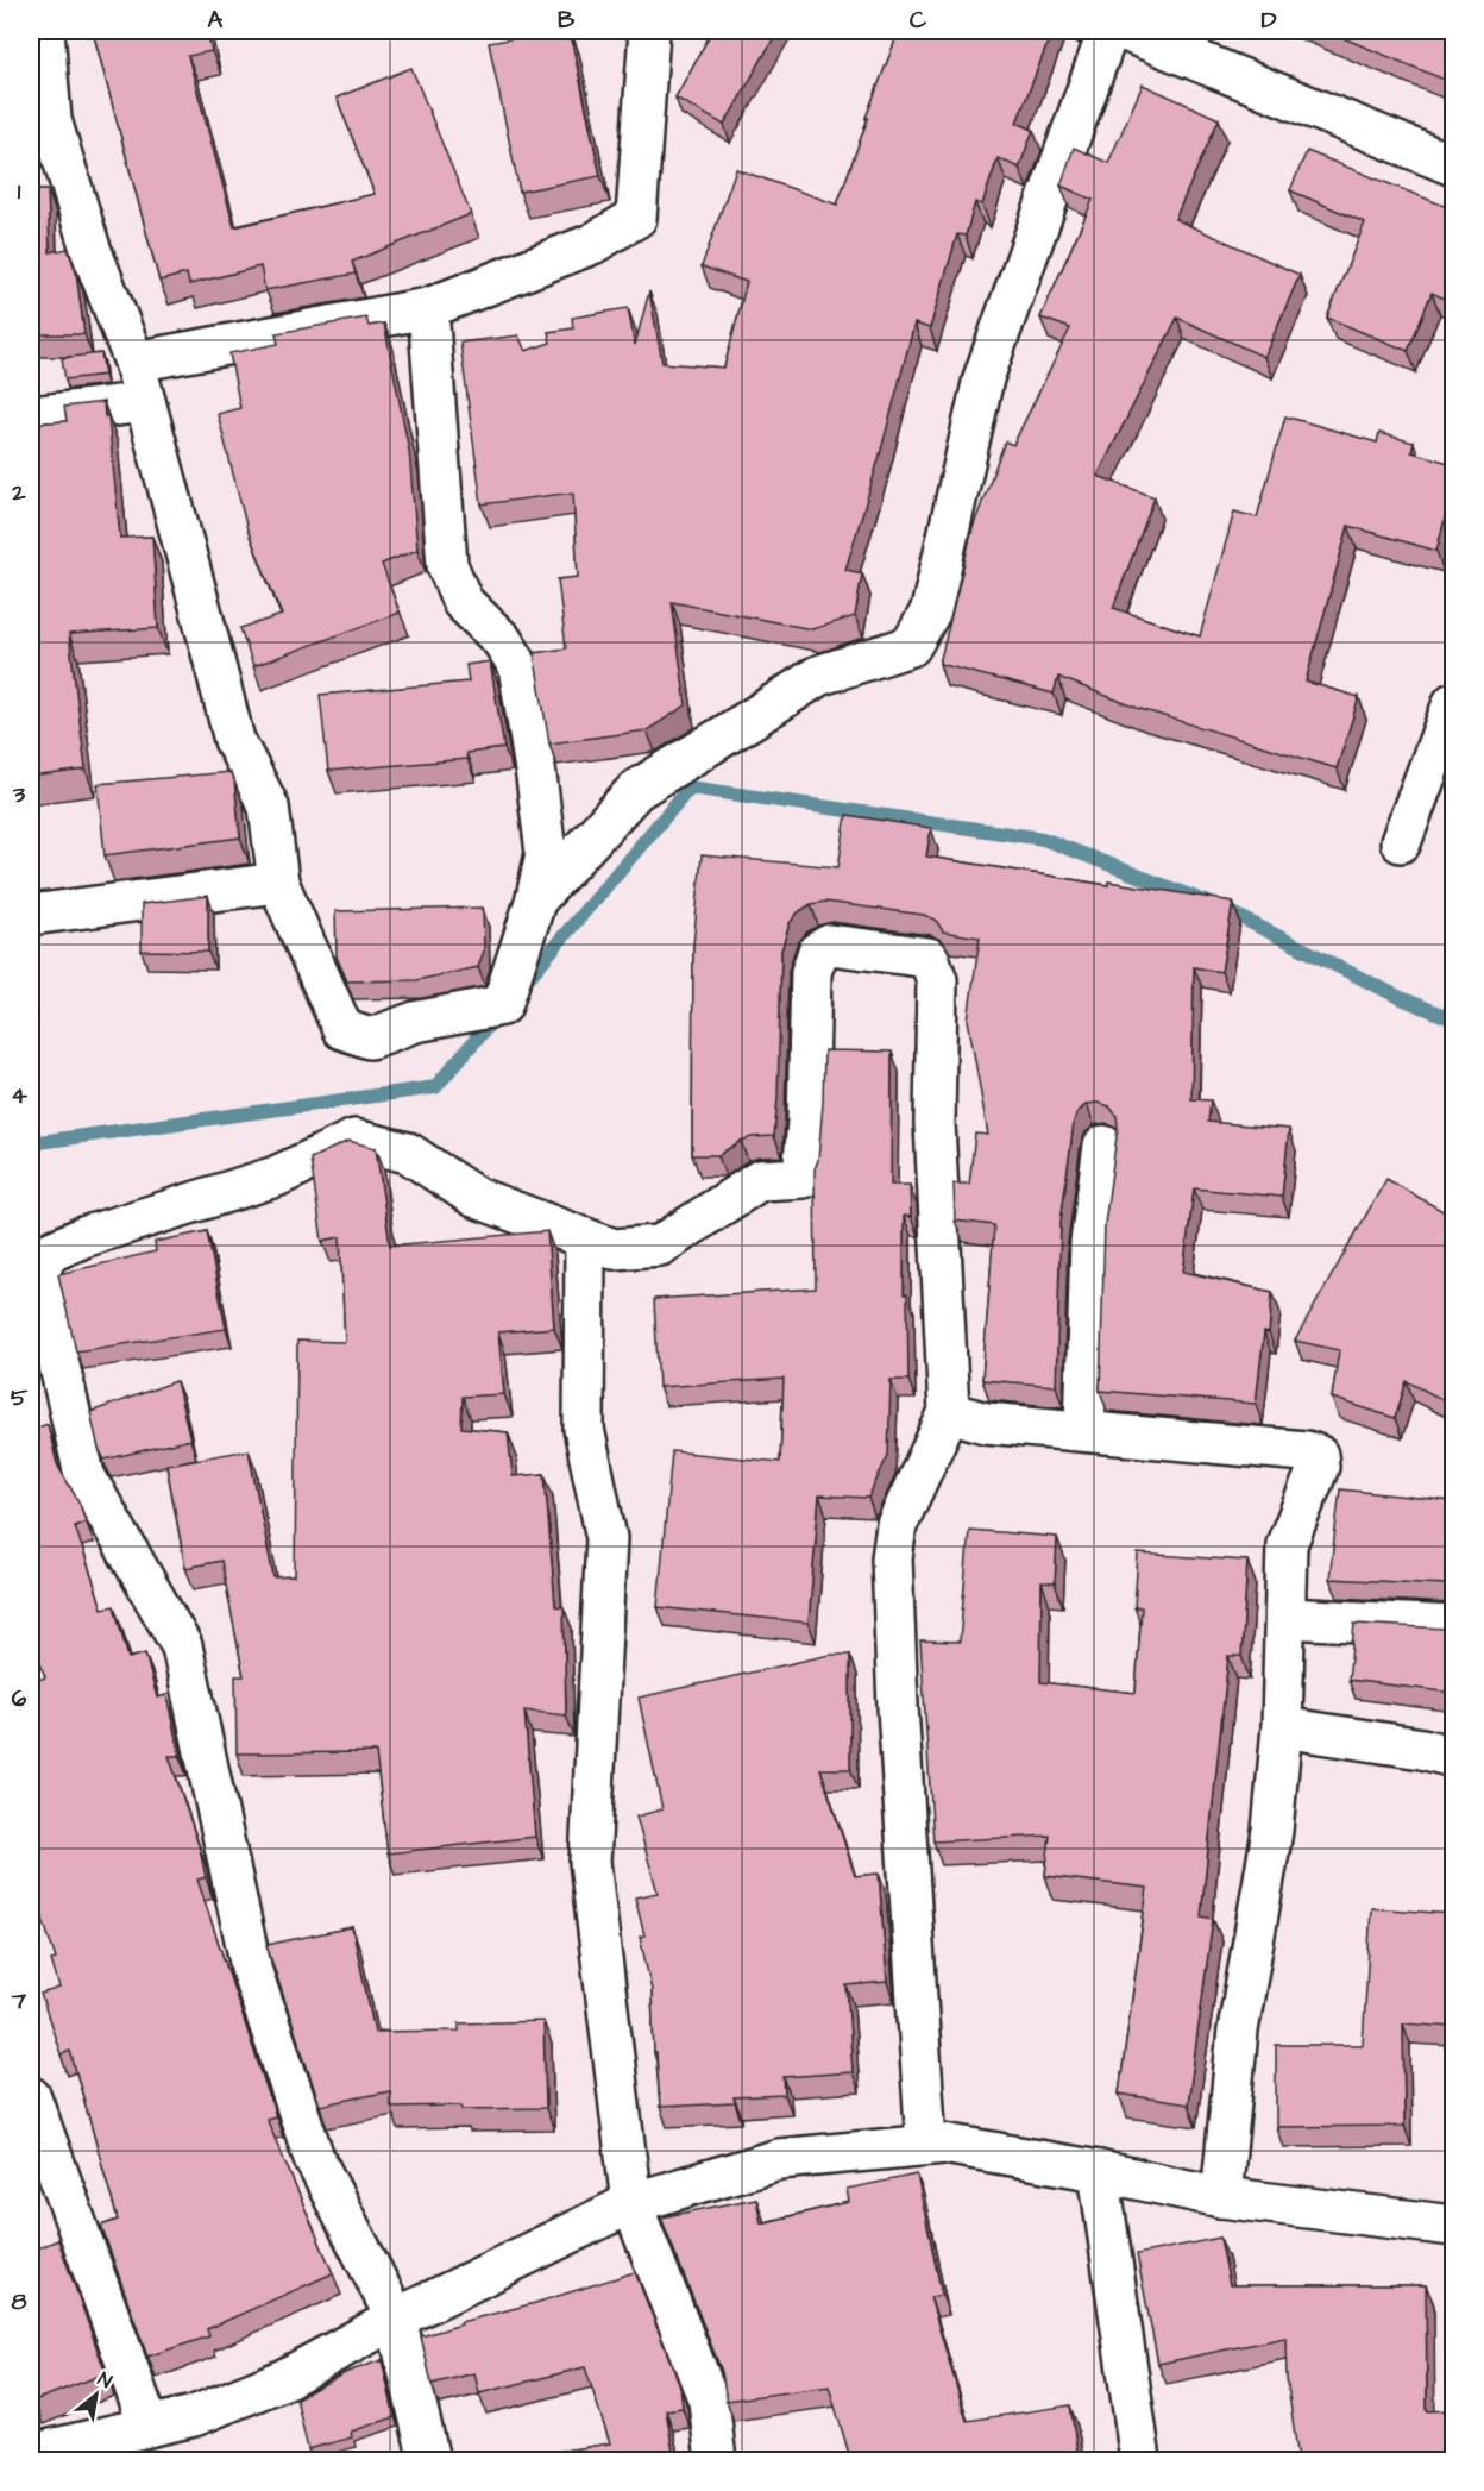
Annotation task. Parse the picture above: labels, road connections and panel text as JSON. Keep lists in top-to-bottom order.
{
  "north": "top right",
  "grid": {
    "columns": [
      "A",
      "B",
      "C",
      "D"
    ],
    "rows": [
      "1",
      "2",
      "3",
      "4",
      "5",
      "6",
      "7",
      "8"
    ]
  }
}
